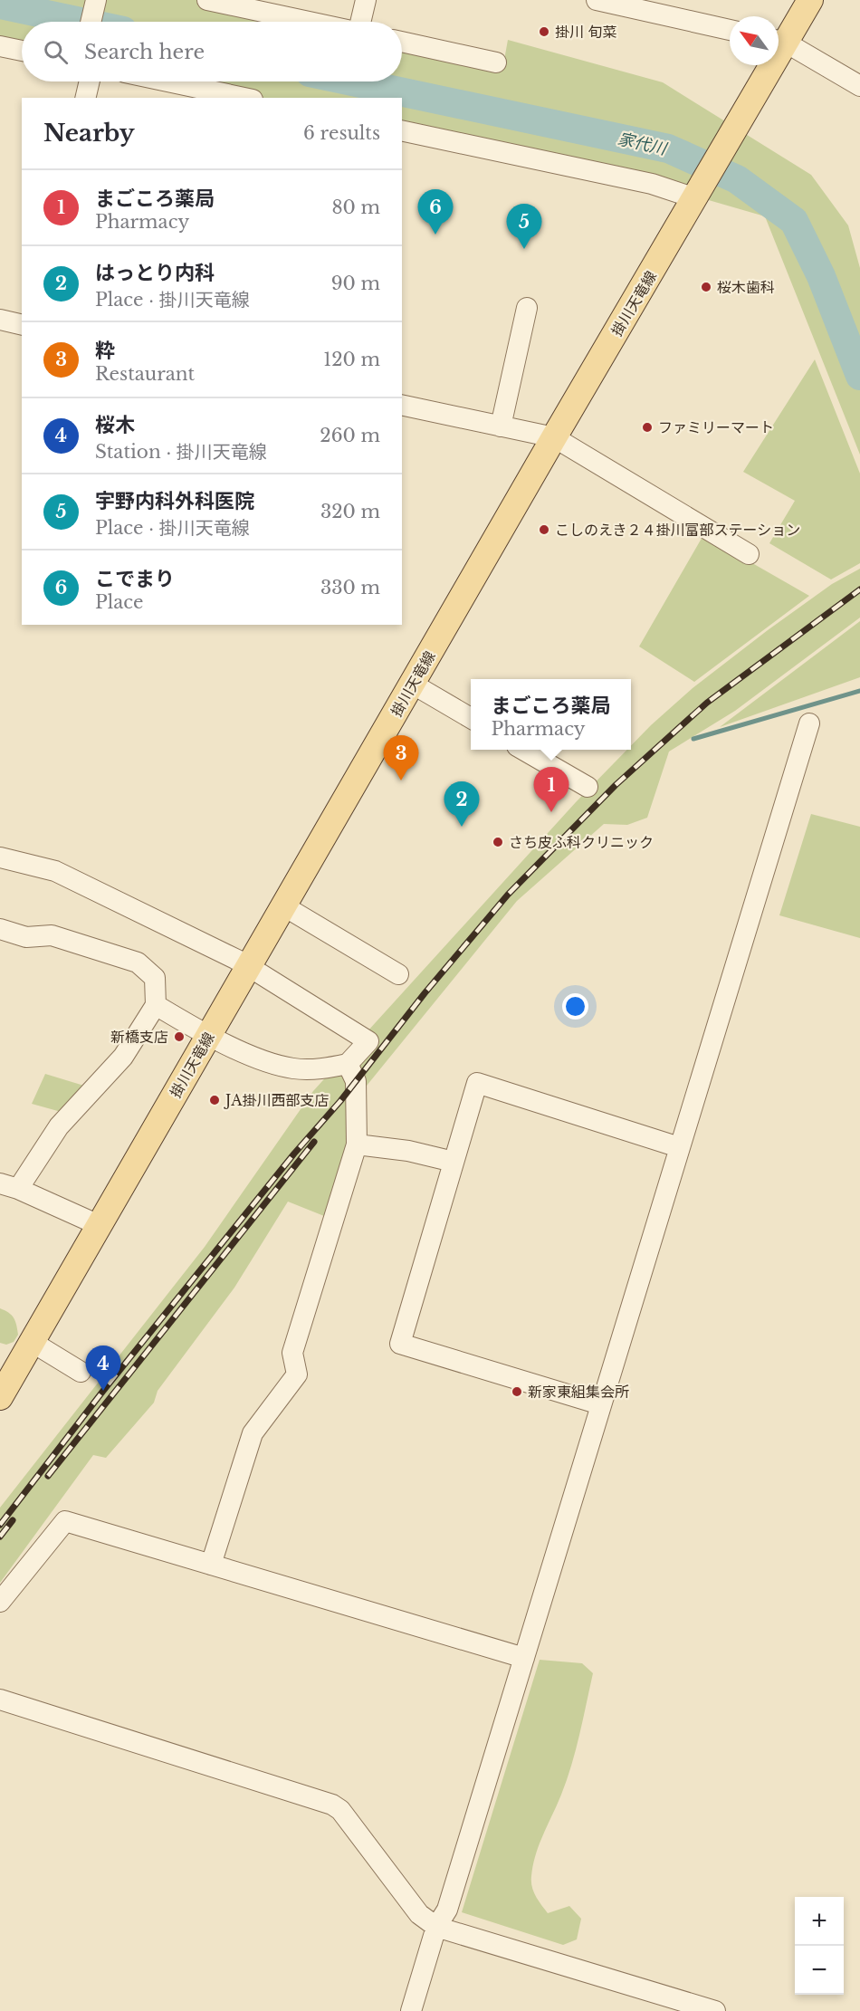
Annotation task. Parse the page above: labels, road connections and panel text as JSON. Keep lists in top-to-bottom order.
{
  "streets": {
    "main road": ["掛川天竜線"]
  },
  "water": ["家代川"],
  "places": [
    "掛川 旬菜",
    "桜木歯科",
    "ファミリーマート",
    "こしのえき２４掛川富部ステーション",
    "さち皮ふ科クリニック",
    "新橋支店",
    "JA掛川西部支店",
    "新家東組集会所"
  ],
  "north": "top left",
  "page": {
    "search": "Search here",
    "heading": ["Nearby", "6 results"],
    "list": [
      {
        "mark": "1",
        "name": "まごころ薬局",
        "note": "Pharmacy",
        "value": "80 m"
      },
      {
        "mark": "2",
        "name": "はっとり内科",
        "note": "Place · 掛川天竜線",
        "value": "90 m"
      },
      {
        "mark": "3",
        "name": "粋",
        "note": "Restaurant",
        "value": "120 m"
      },
      {
        "mark": "4",
        "name": "桜木",
        "note": "Station · 掛川天竜線",
        "value": "260 m"
      },
      {
        "mark": "5",
        "name": "宇野内科外科医院",
        "note": "Place · 掛川天竜線",
        "value": "320 m"
      },
      {
        "mark": "6",
        "name": "こでまり",
        "note": "Place",
        "value": "330 m"
      }
    ],
    "pins": [
      "6",
      "5",
      "3",
      "1",
      "2",
      "4"
    ],
    "popup": ["まごころ薬局", "Pharmacy"],
    "map_buttons": ["+", "−"]
  }
}
